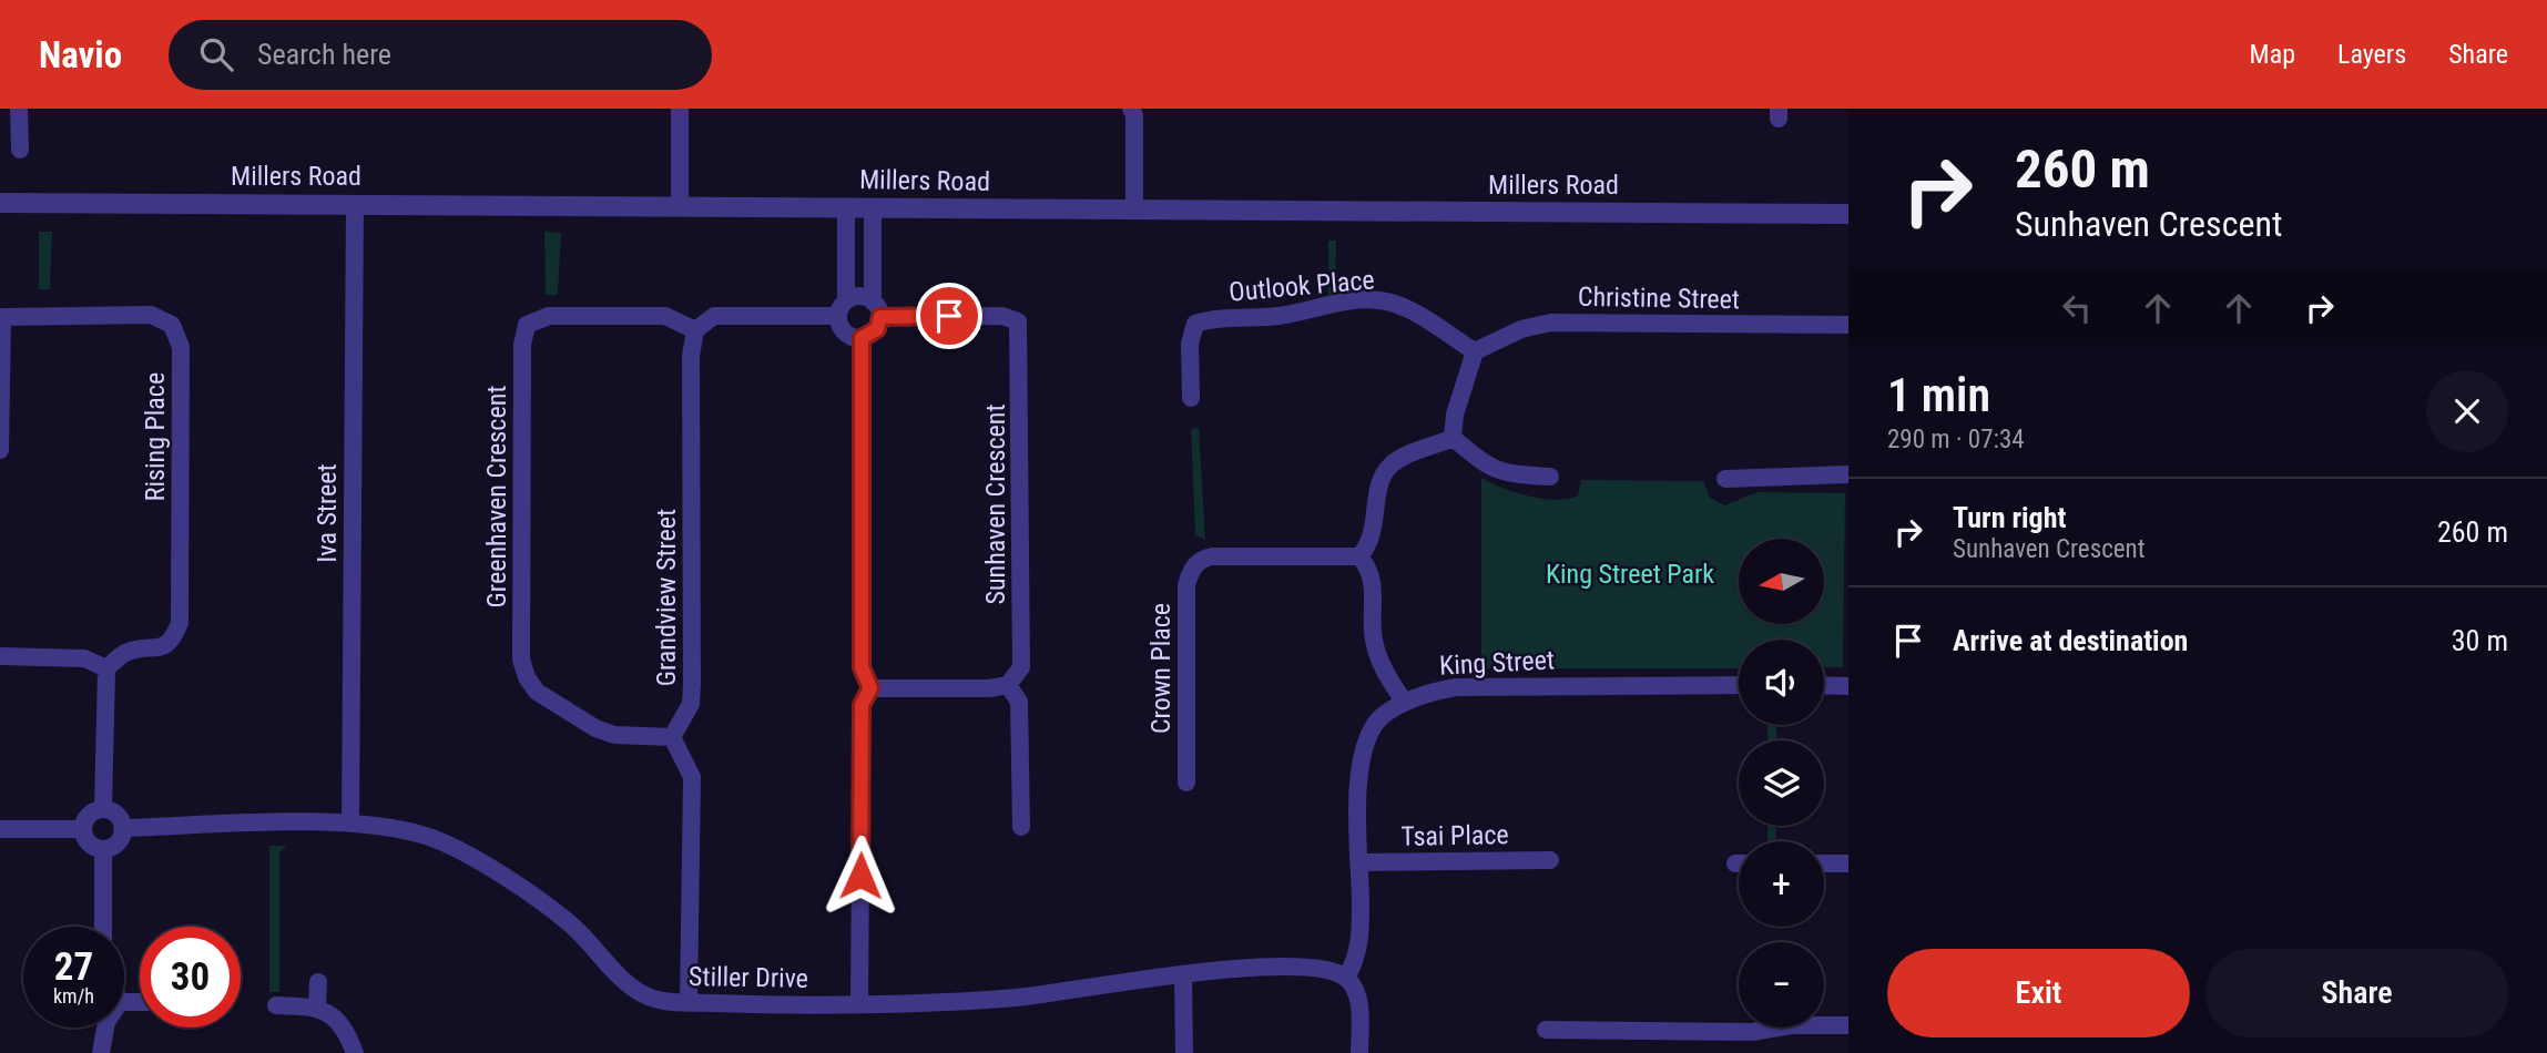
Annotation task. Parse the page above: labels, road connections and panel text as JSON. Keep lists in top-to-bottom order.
{
  "streets": {
    "street": [
      "Millers Road",
      "Outlook Place",
      "Christine Street",
      "Rising Place",
      "Greenhaven Crescent",
      "Sunhaven Crescent",
      "Iva Street",
      "Grandview Street",
      "King Street",
      "Crown Place",
      "Tsai Place",
      "Stiller Drive"
    ]
  },
  "crossings": [
    ["Millers Road", "Iva Street"],
    ["Outlook Place", "Christine Street"],
    ["Greenhaven Crescent", "Grandview Street"],
    ["Iva Street", "Stiller Drive"],
    ["King Street", "Tsai Place"],
    ["King Street", "Stiller Drive"]
  ],
  "parks": ["King Street Park"],
  "north": "left",
  "page": {
    "header": "Navio",
    "search": "Search here",
    "nav": ["Map", "Layers", "Share"],
    "turn": ["260 m", "Sunhaven Crescent"],
    "heading": ["1 min", "290 m · 07:34"],
    "list": [
      {
        "name": "Turn right",
        "note": "Sunhaven Crescent",
        "value": "260 m"
      },
      {
        "name": "Arrive at destination",
        "value": "30 m"
      }
    ],
    "map_buttons": ["+", "−"],
    "speed": "27 km/h",
    "limit": "30",
    "buttons": ["Exit", "Share"]
  }
}
